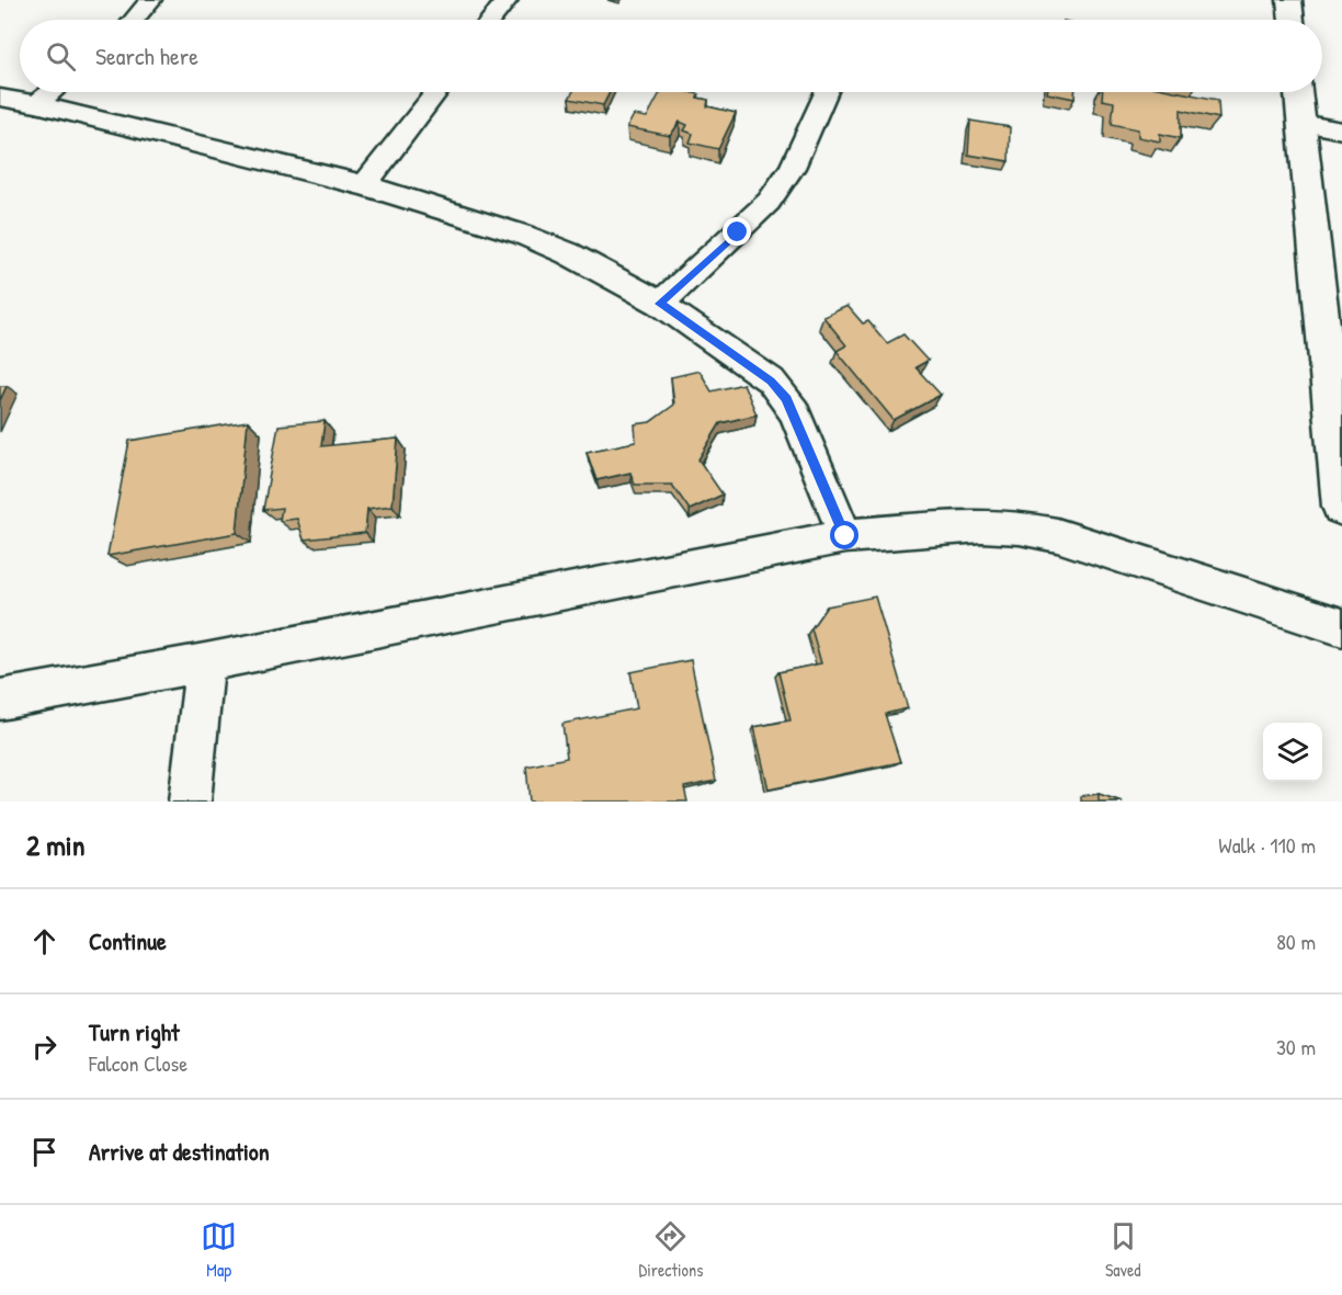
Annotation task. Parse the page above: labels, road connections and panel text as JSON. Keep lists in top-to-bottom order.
{
  "page": {
    "search": "Search here",
    "heading": ["2 min", "Walk · 110 m"],
    "list": [
      ["Continue", "80 m"],
      ["Turn right", "Falcon Close", "30 m"],
      "Arrive at destination"
    ],
    "nav": ["Map", "Directions", "Saved"]
  }
}
